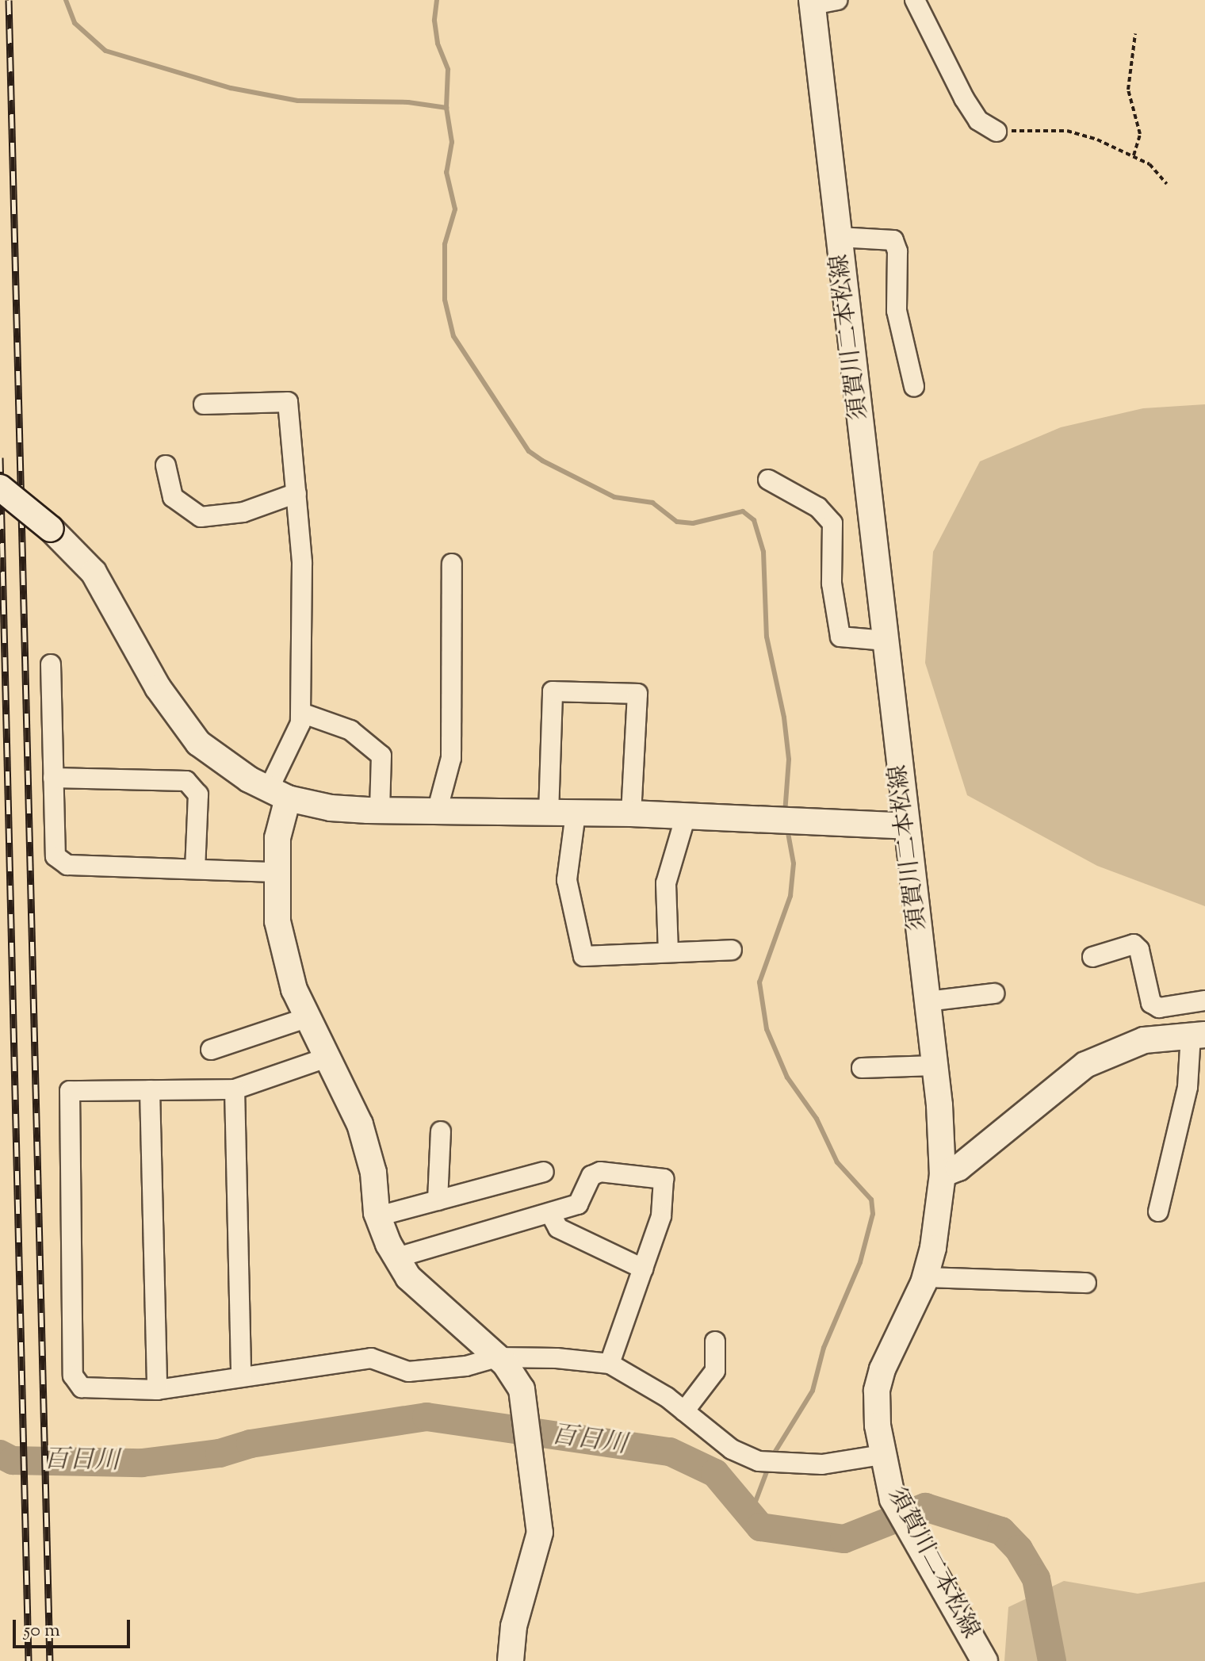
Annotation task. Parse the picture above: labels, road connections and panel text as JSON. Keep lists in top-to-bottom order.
{
  "streets": {
    "street": ["須賀川二本松線"]
  },
  "water": ["百日川"],
  "scale_bar": "50 m"
}
